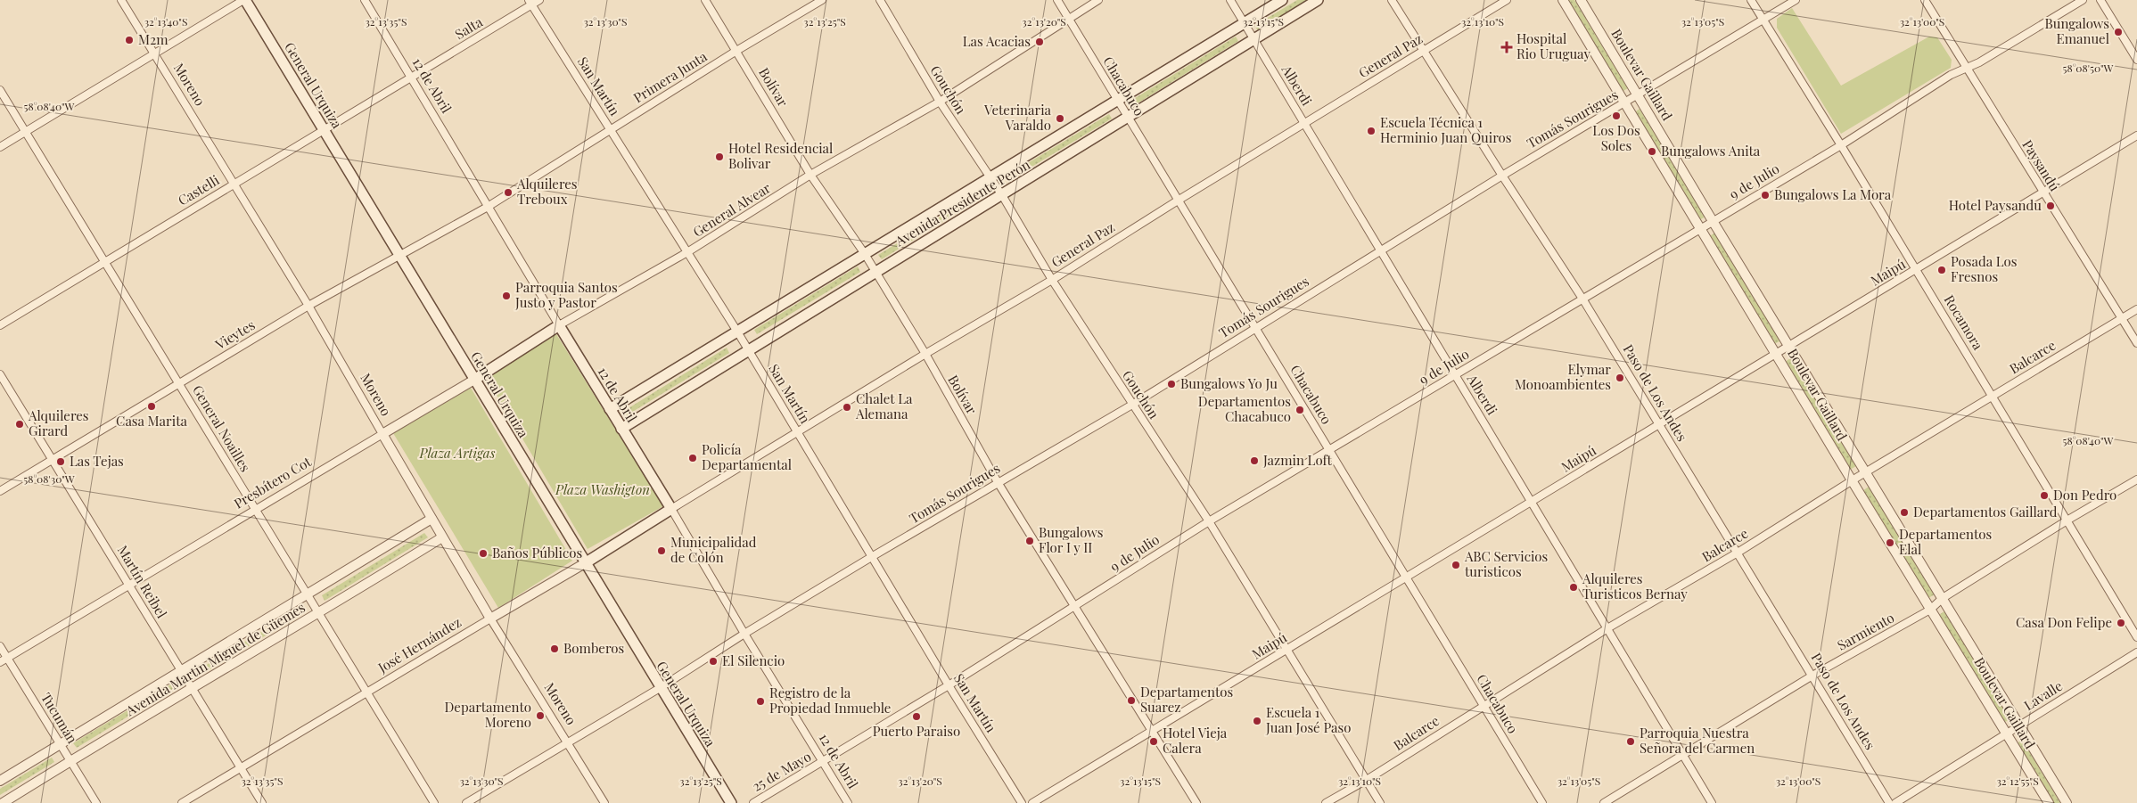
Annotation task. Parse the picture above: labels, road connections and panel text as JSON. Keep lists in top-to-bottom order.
{
  "streets": {
    "main road": [
      "General Urquiza",
      "12 de Abril",
      "Avenida Presidente Perón",
      "Presbítero Cot",
      "José Hernández"
    ],
    "street": [
      "Salta",
      "General Paz",
      "Boulevar Gaillard",
      "Primera Junta",
      "Moreno",
      "Alberdi",
      "San Martín",
      "Chacabuco",
      "Bolívar",
      "Gouchón",
      "Tomás Sourigues",
      "Paysandú",
      "9 de Julio",
      "Castelli",
      "General Alvear",
      "Maipú",
      "Rocamora",
      "Vieytes",
      "Balcarce",
      "Paso de Los Andes",
      "General Noailles",
      "Martín Reibel",
      "Sarmiento",
      "Avenida Martin Miguel de Güemes",
      "Lavalle",
      "Tucumán",
      "25 de Mayo"
    ]
  },
  "crossings": [
    ["Salta", "12 de Abril"],
    ["Salta", "San Martín"],
    ["Salta", "Castelli"],
    ["General Paz", "12 de Abril"],
    ["General Paz", "Alberdi"],
    ["General Paz", "San Martín"],
    ["General Paz", "Chacabuco"],
    ["General Paz", "Bolívar"],
    ["General Paz", "Gouchón"],
    ["General Paz", "Paso de Los Andes"],
    ["General Paz", "José Hernández"],
    ["Boulevar Gaillard", "Tomás Sourigues"],
    ["Boulevar Gaillard", "9 de Julio"],
    ["Boulevar Gaillard", "Maipú"],
    ["Boulevar Gaillard", "Balcarce"],
    ["Boulevar Gaillard", "Sarmiento"],
    ["Boulevar Gaillard", "Lavalle"],
    ["Primera Junta", "12 de Abril"],
    ["Primera Junta", "San Martín"],
    ["Primera Junta", "Bolívar"],
    ["Primera Junta", "Vieytes"],
    ["Moreno", "Tomás Sourigues"],
    ["Moreno", "Castelli"],
    ["Moreno", "Vieytes"],
    ["Moreno", "Presbítero Cot"],
    ["Moreno", "José Hernández"],
    ["Moreno", "Avenida Martin Miguel de Güemes"],
    ["General Urquiza", "Tomás Sourigues"],
    ["General Urquiza", "Castelli"],
    ["General Urquiza", "Vieytes"],
    ["General Urquiza", "Presbítero Cot"],
    ["General Urquiza", "José Hernández"],
    ["12 de Abril", "Tomás Sourigues"],
    ["12 de Abril", "9 de Julio"],
    ["12 de Abril", "Castelli"],
    ["12 de Abril", "Avenida Presidente Perón"],
    ["12 de Abril", "General Alvear"],
    ["12 de Abril", "Vieytes"],
    ["12 de Abril", "Presbítero Cot"],
    ["12 de Abril", "José Hernández"],
    ["12 de Abril", "25 de Mayo"],
    ["Alberdi", "Tomás Sourigues"],
    ["Alberdi", "9 de Julio"],
    ["Alberdi", "Avenida Presidente Perón"],
    ["Alberdi", "Maipú"],
    ["Alberdi", "Balcarce"],
    ["Alberdi", "Sarmiento"],
    ["San Martín", "Tomás Sourigues"],
    ["San Martín", "9 de Julio"],
    ["San Martín", "Avenida Presidente Perón"],
    ["San Martín", "General Alvear"],
    ["Chacabuco", "Tomás Sourigues"],
    ["Chacabuco", "9 de Julio"],
    ["Chacabuco", "Avenida Presidente Perón"],
    ["Chacabuco", "General Alvear"],
    ["Chacabuco", "Maipú"],
    ["Chacabuco", "Balcarce"],
    ["Bolívar", "Tomás Sourigues"],
    ["Bolívar", "9 de Julio"],
    ["Bolívar", "Avenida Presidente Perón"],
    ["Bolívar", "General Alvear"],
    ["Bolívar", "Maipú"],
    ["Gouchón", "Tomás Sourigues"],
    ["Gouchón", "9 de Julio"],
    ["Gouchón", "Avenida Presidente Perón"],
    ["Gouchón", "General Alvear"],
    ["Gouchón", "Maipú"],
    ["Gouchón", "Balcarce"],
    ["Tomás Sourigues", "Rocamora"],
    ["Tomás Sourigues", "Paso de Los Andes"],
    ["Paysandú", "9 de Julio"],
    ["Paysandú", "Maipú"],
    ["Paysandú", "Balcarce"],
    ["9 de Julio", "Rocamora"],
    ["9 de Julio", "Paso de Los Andes"],
    ["9 de Julio", "25 de Mayo"],
    ["Castelli", "General Noailles"],
    ["General Alvear", "Presbítero Cot"],
    ["Maipú", "Rocamora"],
    ["Maipú", "Paso de Los Andes"],
    ["Rocamora", "Balcarce"],
    ["Rocamora", "Sarmiento"],
    ["Vieytes", "General Noailles"],
    ["Vieytes", "Martín Reibel"],
    ["Balcarce", "Paso de Los Andes"],
    ["Paso de Los Andes", "Sarmiento"],
    ["General Noailles", "Presbítero Cot"],
    ["General Noailles", "José Hernández"],
    ["General Noailles", "Avenida Martin Miguel de Güemes"],
    ["Presbítero Cot", "Martín Reibel"],
    ["Presbítero Cot", "Tucumán"],
    ["Martín Reibel", "José Hernández"],
    ["Martín Reibel", "Avenida Martin Miguel de Güemes"],
    ["Avenida Martin Miguel de Güemes", "Tucumán"]
  ],
  "parks": ["Plaza Artigas", "Plaza Washigton"],
  "places": {
    "other": [
      "Bungalows Emanuel",
      "M2m",
      "Las Acacias",
      "Los Dos Soles",
      "Veterinaria Varaldo",
      "Escuela Técnica 1 Herminio Juan Quiros",
      "Bungalows Anita",
      "Hotel Residencial Bolivar",
      "Alquileres Treboux",
      "Bungalows La Mora",
      "Hotel Paysandu",
      "Posada Los Fresnos",
      "Parroquia Santos Justo y Pastor",
      "Elymar Monoambientes",
      "Bungalows Yo Ju",
      "Casa Marita",
      "Chalet La Alemana",
      "Departamentos Chacabuco",
      "Alquileres Girard",
      "Policía Departamental",
      "Jazmin Loft",
      "Las Tejas",
      "Don Pedro",
      "Departamentos Gaillard",
      "Bungalows Flor I y II",
      "Departamentos Elal",
      "Municipalidad de Colón",
      "Baños Públicos",
      "ABC Servicios turisticos",
      "Alquileres Turisticos Bernay",
      "Casa Don Felipe",
      "Bomberos",
      "El Silencio",
      "Departamentos Suarez",
      "Registro de la Propiedad Inmueble",
      "Departamento Moreno",
      "Puerto Paraiso",
      "Escuela 1 Juan José Paso",
      "Hotel Vieja Calera",
      "Parroquia Nuestra Señora del Carmen"
    ],
    "health": ["Hospital Rio Uruguay"]
  },
  "coordinates": [
    "32°13'40\"S",
    "32°13'35\"S",
    "32°13'30\"S",
    "32°13'25\"S",
    "32°13'20\"S",
    "32°13'15\"S",
    "32°13'10\"S",
    "32°13'05\"S",
    "32°13'00\"S",
    "58°08'50\"W",
    "58°08'40\"W",
    "58°08'30\"W",
    "32°12'55\"S"
  ]
}
